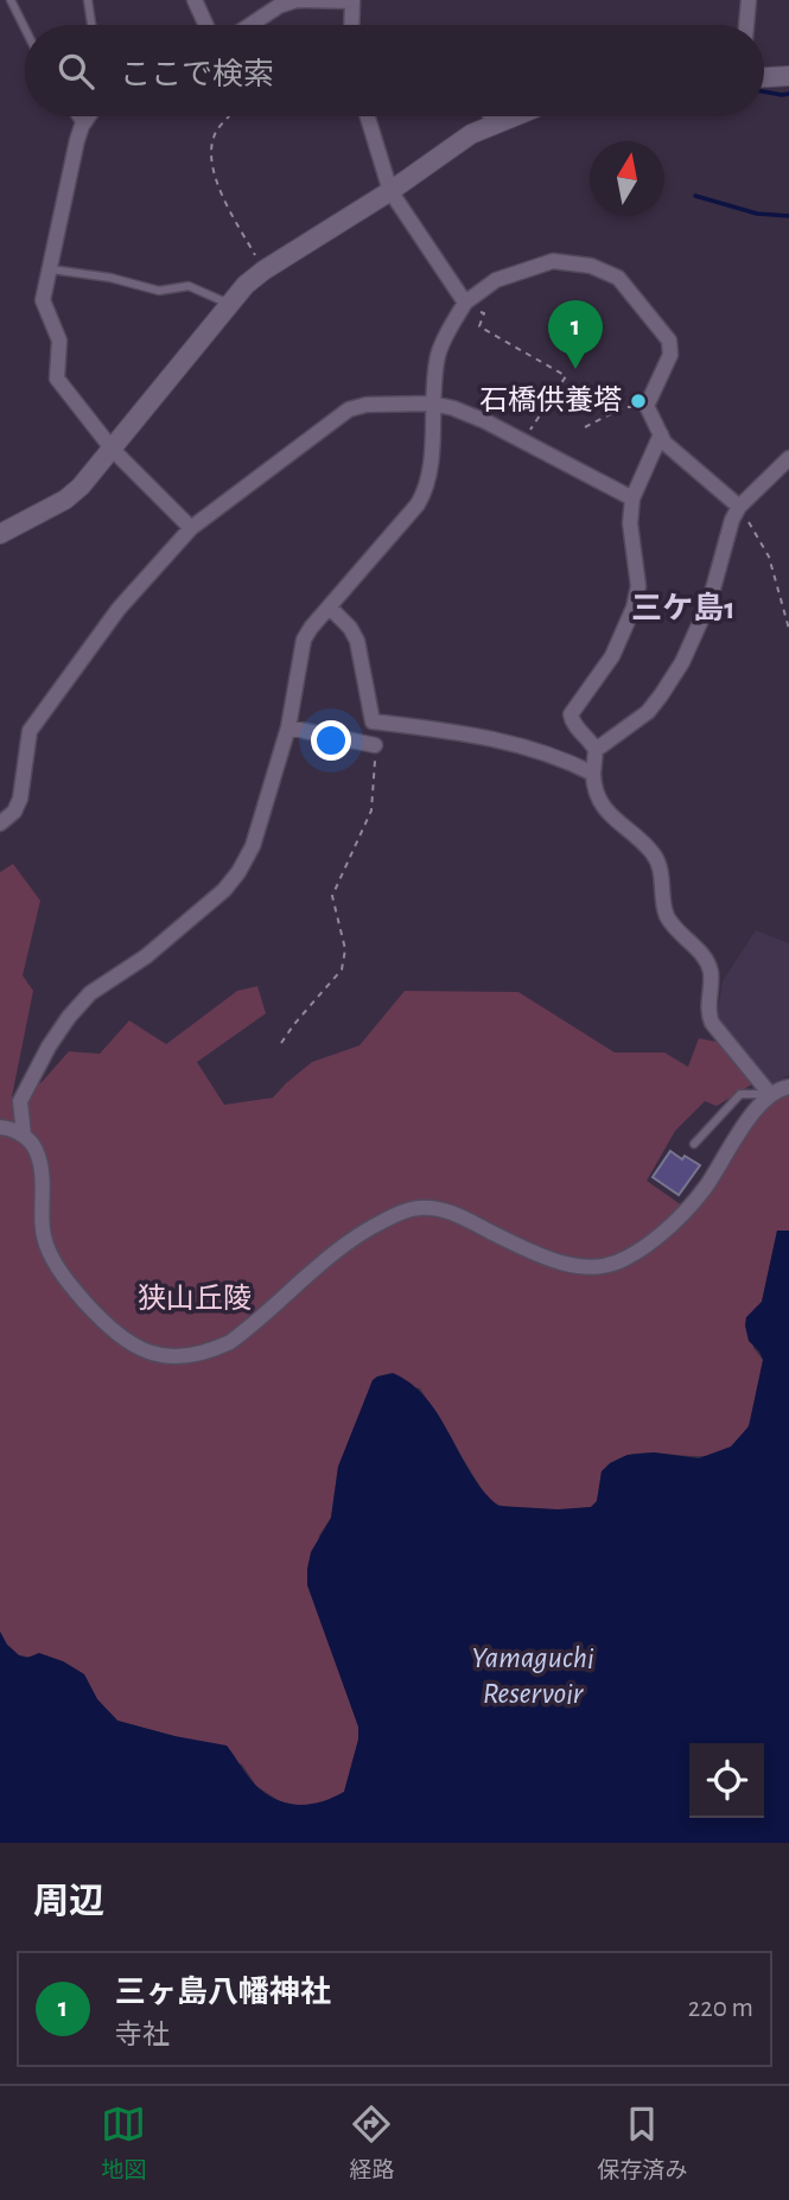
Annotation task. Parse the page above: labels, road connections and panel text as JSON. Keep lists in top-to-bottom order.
{
  "districts": ["三ケ島1"],
  "water": ["Yamaguchi Reservoir"],
  "parks": ["狭山丘陵"],
  "places": ["石橋供養塔"],
  "north": "top",
  "page": {
    "search": "ここで検索",
    "pins": "1",
    "heading": "周辺",
    "list": [
      {
        "mark": "1",
        "name": "三ヶ島八幡神社",
        "note": "寺社",
        "value": "220 m"
      }
    ],
    "nav": ["地図", "経路", "保存済み"]
  }
}
